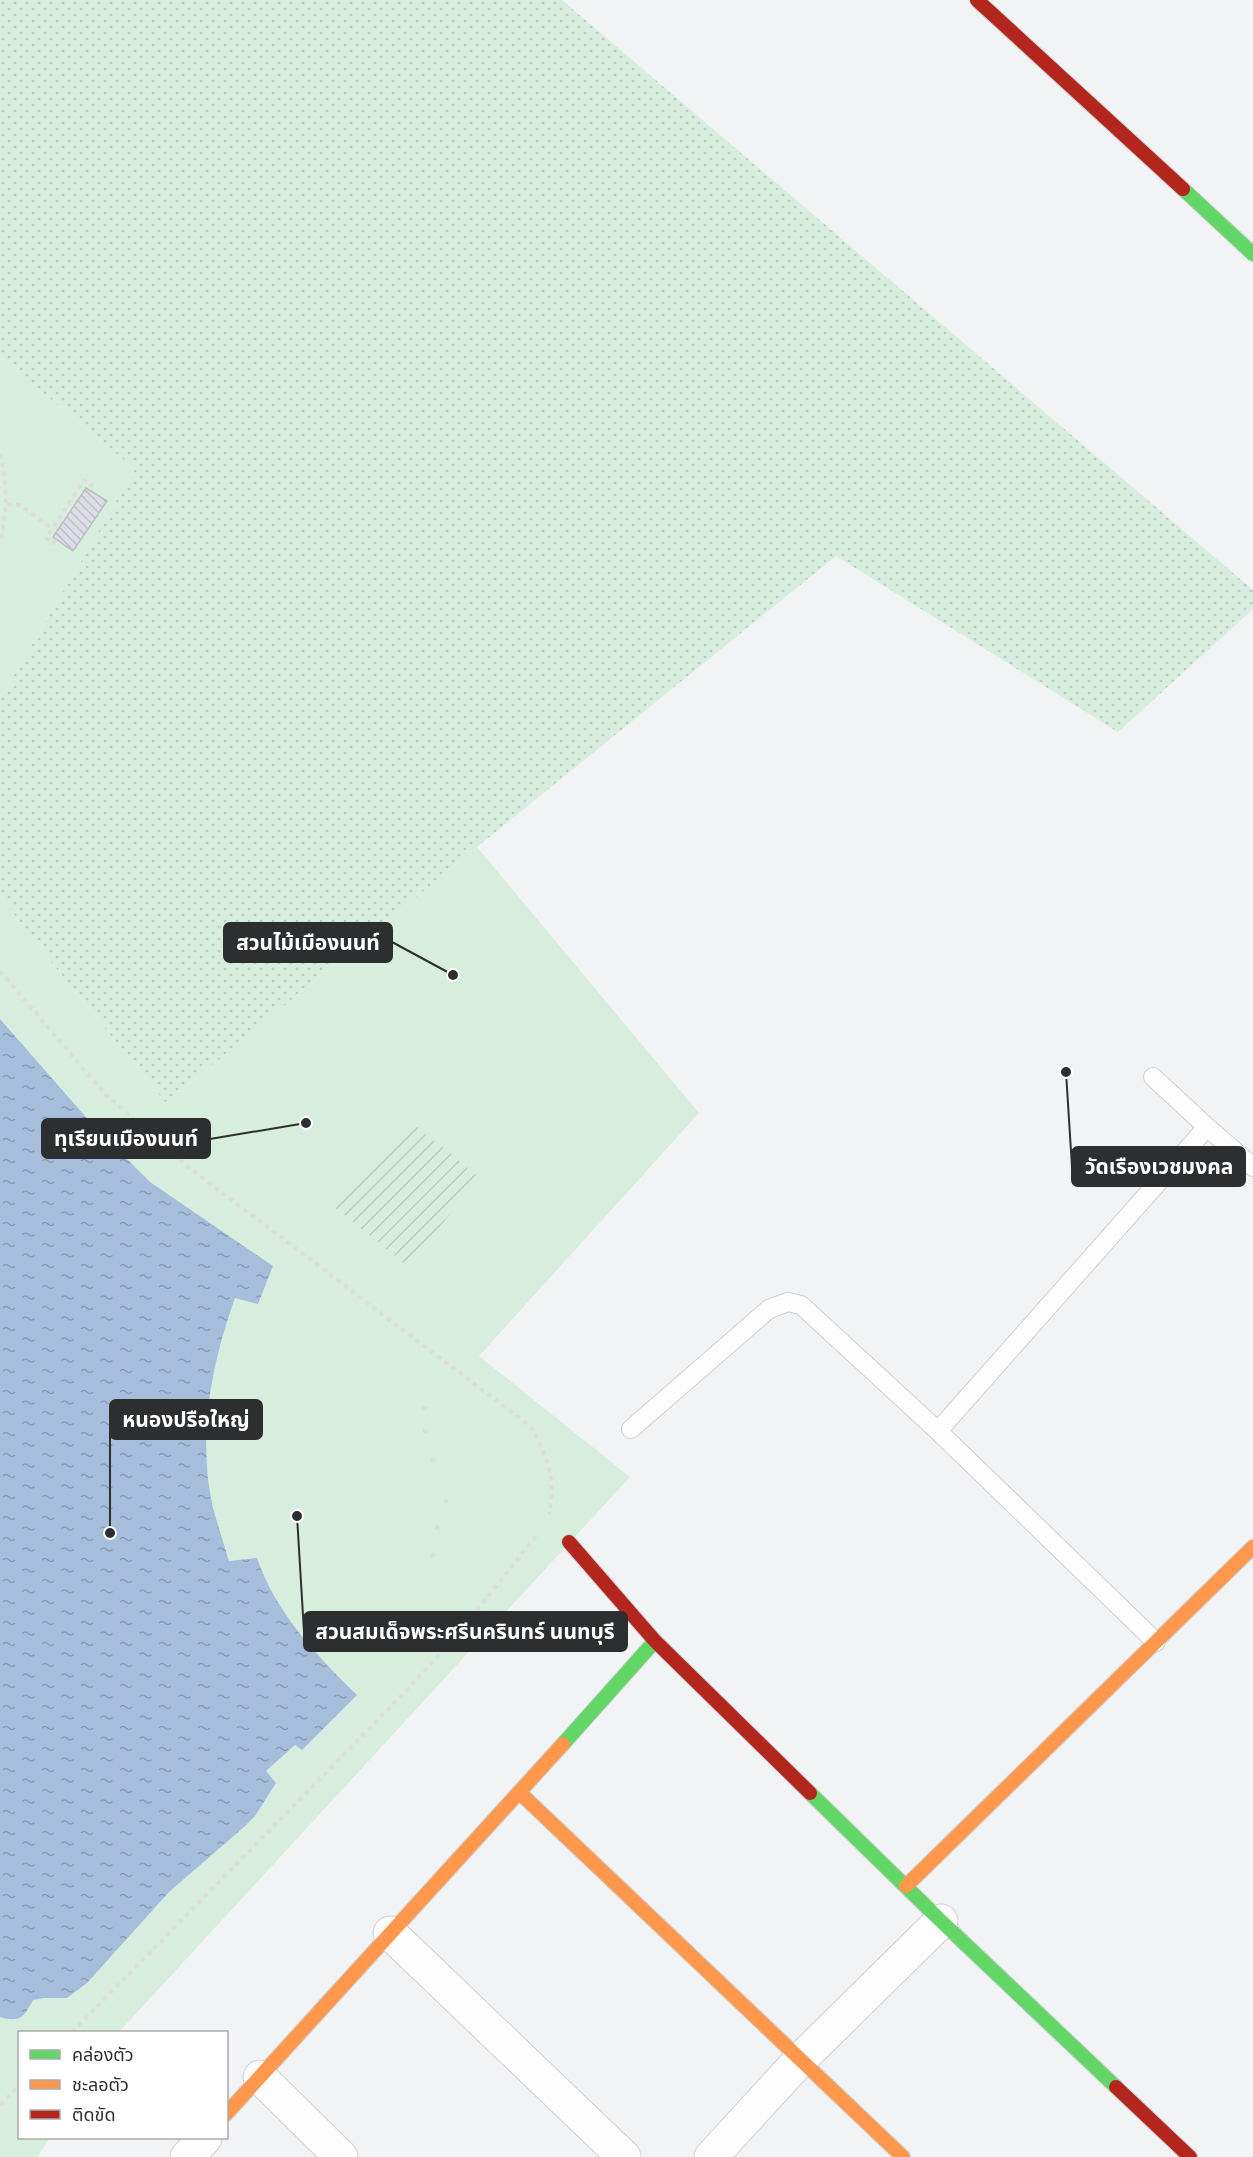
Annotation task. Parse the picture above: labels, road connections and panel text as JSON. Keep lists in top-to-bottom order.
{
  "places": [
    "สวนไม้เมืองนนท์",
    "วัดเรืองเวชมงคล",
    "ทุเรียนเมืองนนท์",
    "สวนสมเด็จพระศรีนครินทร์ นนทบุรี",
    "หนองปรือใหญ่"
  ],
  "legend": ["คล่องตัว", "ชะลอตัว", "ติดขัด"]
}
